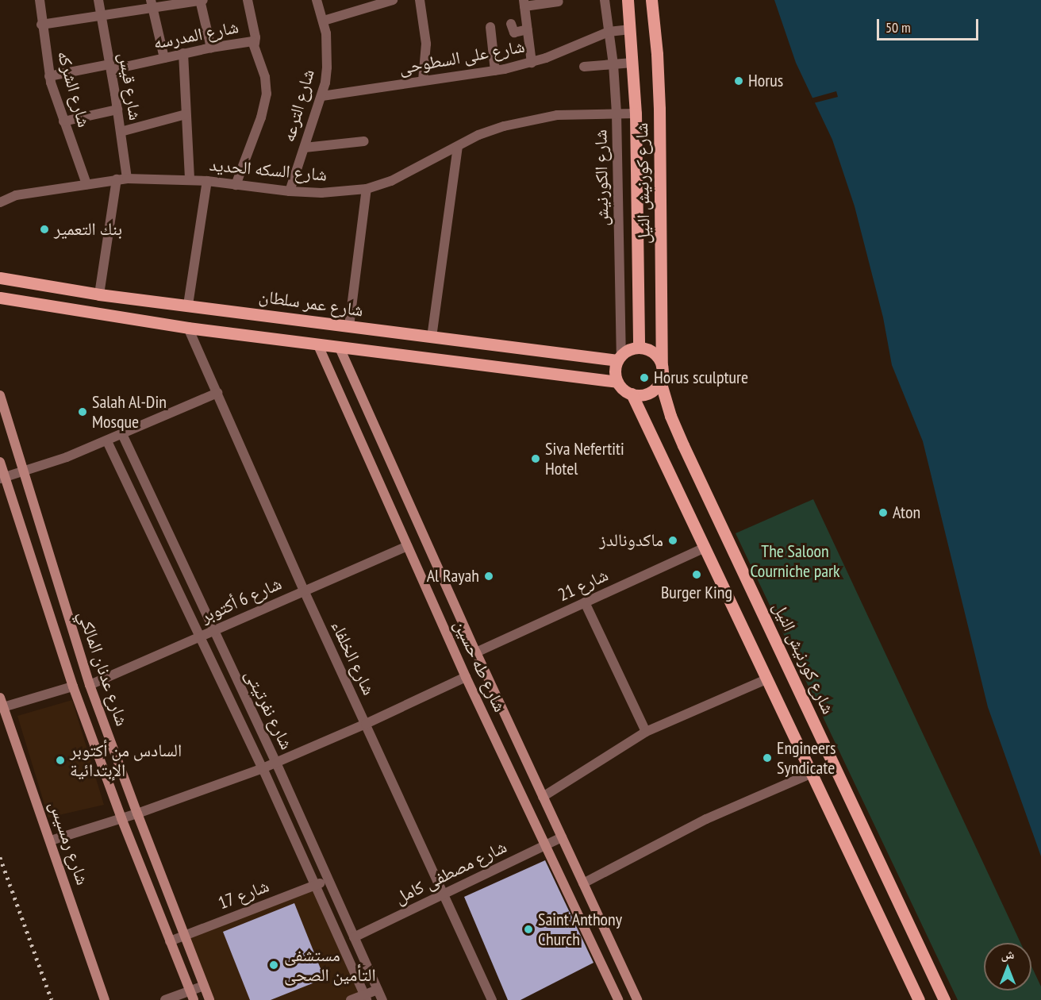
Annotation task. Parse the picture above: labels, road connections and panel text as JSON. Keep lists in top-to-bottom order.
{
  "streets": {
    "main road": [
      "شارع كورنيش النيل",
      "شارع عمر سلطان",
      "شارع طه حسين",
      "شارع عدنان المالكي",
      "شارع رمسيس"
    ],
    "street": [
      "شارع المدرسه",
      "شارع على السطوحى",
      "شارع قيس",
      "شارع الشركه",
      "شارع الترعه",
      "شارع السكه الحديد",
      "شارع الكورنيش",
      "شارع 21",
      "شارع 6 أكتوبر",
      "شارع الخلفاء",
      "شارع نفرتيتى",
      "شارع مصطفى كامل",
      "شارع 17"
    ]
  },
  "crossings": [
    ["شارع المدرسه", "شارع قيس"],
    ["شارع المدرسه", "شارع الشركه"],
    ["شارع المدرسه", "شارع السكه الحديد"],
    ["شارع على السطوحى", "شارع الترعه"],
    ["شارع على السطوحى", "شارع الكورنيش"],
    ["شارع على السطوحى", "شارع كورنيش النيل"],
    ["شارع قيس", "شارع السكه الحديد"],
    ["شارع قيس", "شارع عمر سلطان"],
    ["شارع الشركه", "شارع السكه الحديد"],
    ["شارع الترعه", "شارع السكه الحديد"],
    ["شارع السكه الحديد", "شارع الكورنيش"],
    ["شارع السكه الحديد", "شارع كورنيش النيل"],
    ["شارع الكورنيش", "شارع كورنيش النيل"],
    ["شارع الكورنيش", "شارع عمر سلطان"],
    ["شارع كورنيش النيل", "شارع عمر سلطان"],
    ["شارع 21", "شارع طه حسين"],
    ["شارع 6 أكتوبر", "شارع الخلفاء"],
    ["شارع 6 أكتوبر", "شارع طه حسين"],
    ["شارع 6 أكتوبر", "شارع عدنان المالكي"],
    ["شارع 6 أكتوبر", "شارع نفرتيتى"],
    ["شارع الخلفاء", "شارع مصطفى كامل"],
    ["شارع طه حسين", "شارع مصطفى كامل"],
    ["شارع عدنان المالكي", "شارع 17"],
    ["شارع نفرتيتى", "شارع مصطفى كامل"],
    ["شارع نفرتيتى", "شارع 17"]
  ],
  "parks": ["The Saloon Courniche park"],
  "places": [
    "Horus",
    "بنك التعمير",
    "Horus sculpture",
    "Salah Al-Din Mosque",
    "Siva Nefertiti Hotel",
    "Aton",
    "ماكدونالدز",
    "Burger King",
    "Al Rayah",
    "Engineers Syndicate",
    "السادس من أكتوبر الإبتدائية",
    "Saint Anthony Church",
    "مستشفى التأمين الصحى"
  ],
  "scale_bar": "50 m",
  "north": "top"
}
